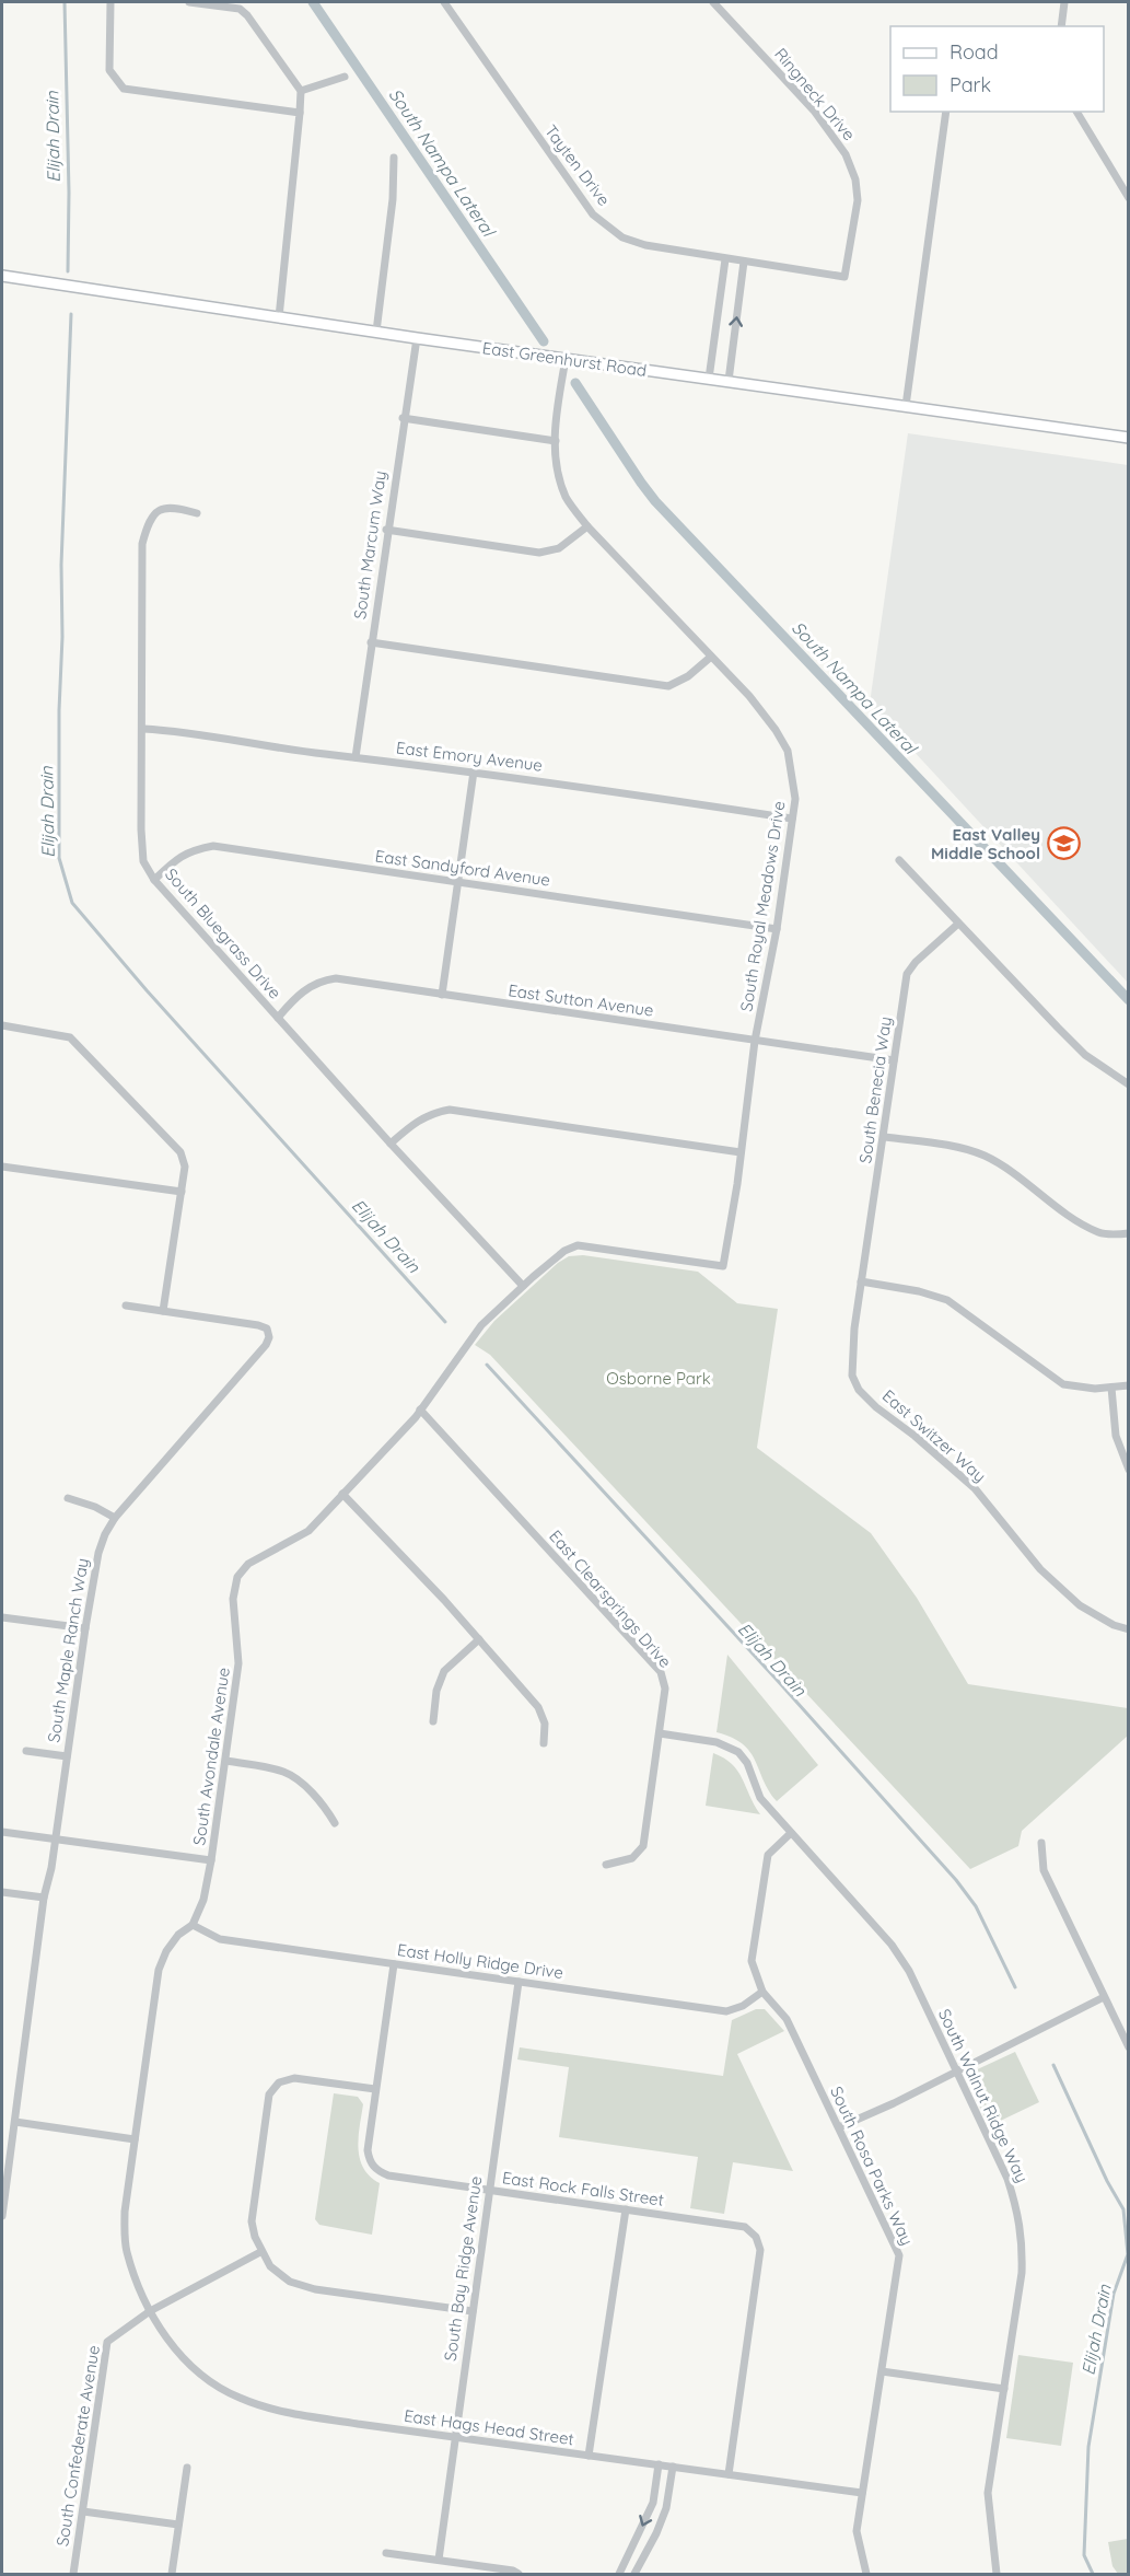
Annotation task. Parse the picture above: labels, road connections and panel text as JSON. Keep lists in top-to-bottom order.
{
  "streets": {
    "main road": ["East Greenhurst Road"],
    "street": [
      "Ringneck Drive",
      "Tayten Drive",
      "South Marcum Way",
      "East Emory Avenue",
      "East Sandyford Avenue",
      "South Royal Meadows Drive",
      "South Bluegrass Drive",
      "East Sutton Avenue",
      "South Benecia Way",
      "East Switzer Way",
      "East Clearsprings Drive",
      "South Maple Ranch Way",
      "South Avondale Avenue",
      "East Holly Ridge Drive",
      "South Walnut Ridge Way",
      "South Rosa Parks Way",
      "East Rock Falls Street",
      "South Bay Ridge Avenue",
      "East Hags Head Street",
      "South Confederate Avenue"
    ]
  },
  "crossings": [
    ["Ringneck Drive", "Tayten Drive"],
    ["East Greenhurst Road", "South Marcum Way"],
    ["East Greenhurst Road", "South Royal Meadows Drive"],
    ["South Marcum Way", "East Emory Avenue"],
    ["East Emory Avenue", "South Royal Meadows Drive"],
    ["East Emory Avenue", "South Bluegrass Drive"],
    ["East Sandyford Avenue", "South Royal Meadows Drive"],
    ["East Sandyford Avenue", "South Bluegrass Drive"],
    ["South Royal Meadows Drive", "East Sutton Avenue"],
    ["South Royal Meadows Drive", "South Avondale Avenue"],
    ["South Bluegrass Drive", "East Sutton Avenue"],
    ["South Bluegrass Drive", "South Avondale Avenue"],
    ["East Sutton Avenue", "South Benecia Way"],
    ["South Benecia Way", "East Switzer Way"],
    ["East Clearsprings Drive", "South Avondale Avenue"],
    ["East Clearsprings Drive", "South Walnut Ridge Way"],
    ["South Avondale Avenue", "East Holly Ridge Drive"],
    ["South Avondale Avenue", "East Hags Head Street"],
    ["South Avondale Avenue", "South Confederate Avenue"],
    ["East Holly Ridge Drive", "South Rosa Parks Way"],
    ["East Holly Ridge Drive", "South Bay Ridge Avenue"],
    ["South Walnut Ridge Way", "South Rosa Parks Way"],
    ["South Rosa Parks Way", "East Hags Head Street"],
    ["East Rock Falls Street", "South Bay Ridge Avenue"],
    ["East Rock Falls Street", "East Hags Head Street"],
    ["South Bay Ridge Avenue", "East Hags Head Street"],
    ["East Hags Head Street", "South Confederate Avenue"]
  ],
  "water": ["Elijah Drain", "South Nampa Lateral"],
  "parks": ["Osborne Park"],
  "places": {
    "school or university": ["East Valley Middle School"]
  },
  "legend": ["Road", "Park"]
}
